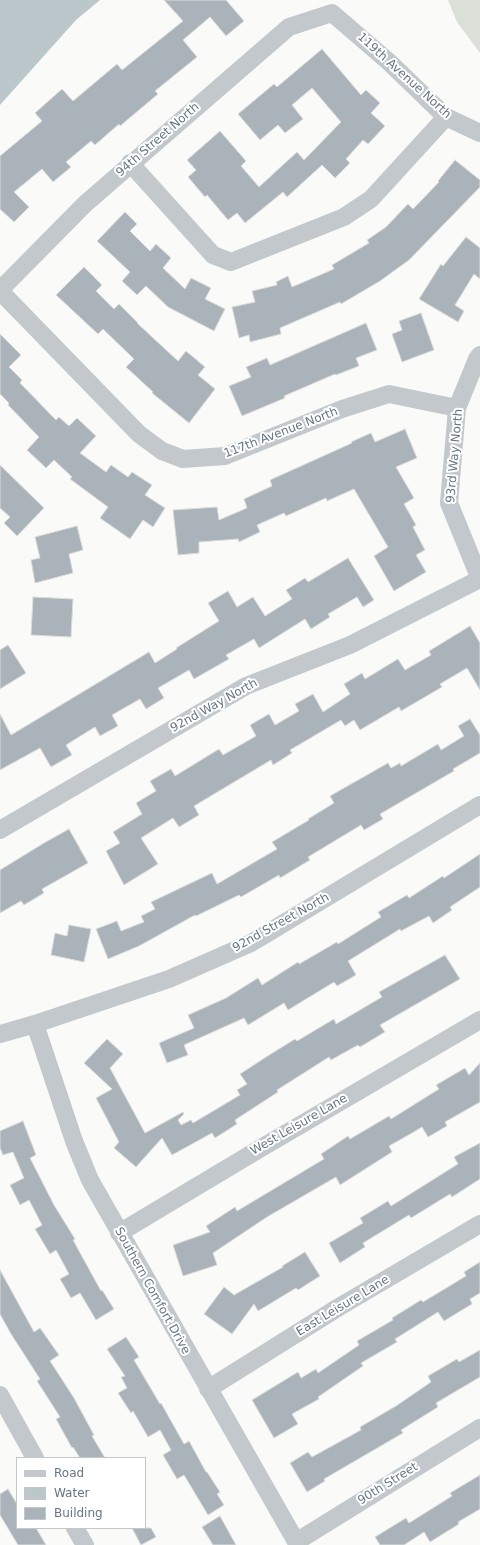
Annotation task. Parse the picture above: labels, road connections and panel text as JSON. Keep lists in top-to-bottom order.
{
  "streets": {
    "street": [
      "119th Avenue North",
      "94th Street North",
      "117th Avenue North",
      "93rd Way North",
      "92nd Way North",
      "92nd Street North",
      "West Leisure Lane",
      "Southern Comfort Drive",
      "East Leisure Lane",
      "90th Street"
    ]
  },
  "crossings": [
    ["119th Avenue North", "94th Street North"],
    ["94th Street North", "117th Avenue North"],
    ["117th Avenue North", "93rd Way North"],
    ["93rd Way North", "92nd Way North"],
    ["92nd Street North", "Southern Comfort Drive"],
    ["West Leisure Lane", "Southern Comfort Drive"],
    ["Southern Comfort Drive", "East Leisure Lane"],
    ["Southern Comfort Drive", "90th Street"]
  ],
  "legend": ["Road", "Water", "Building"]
}
